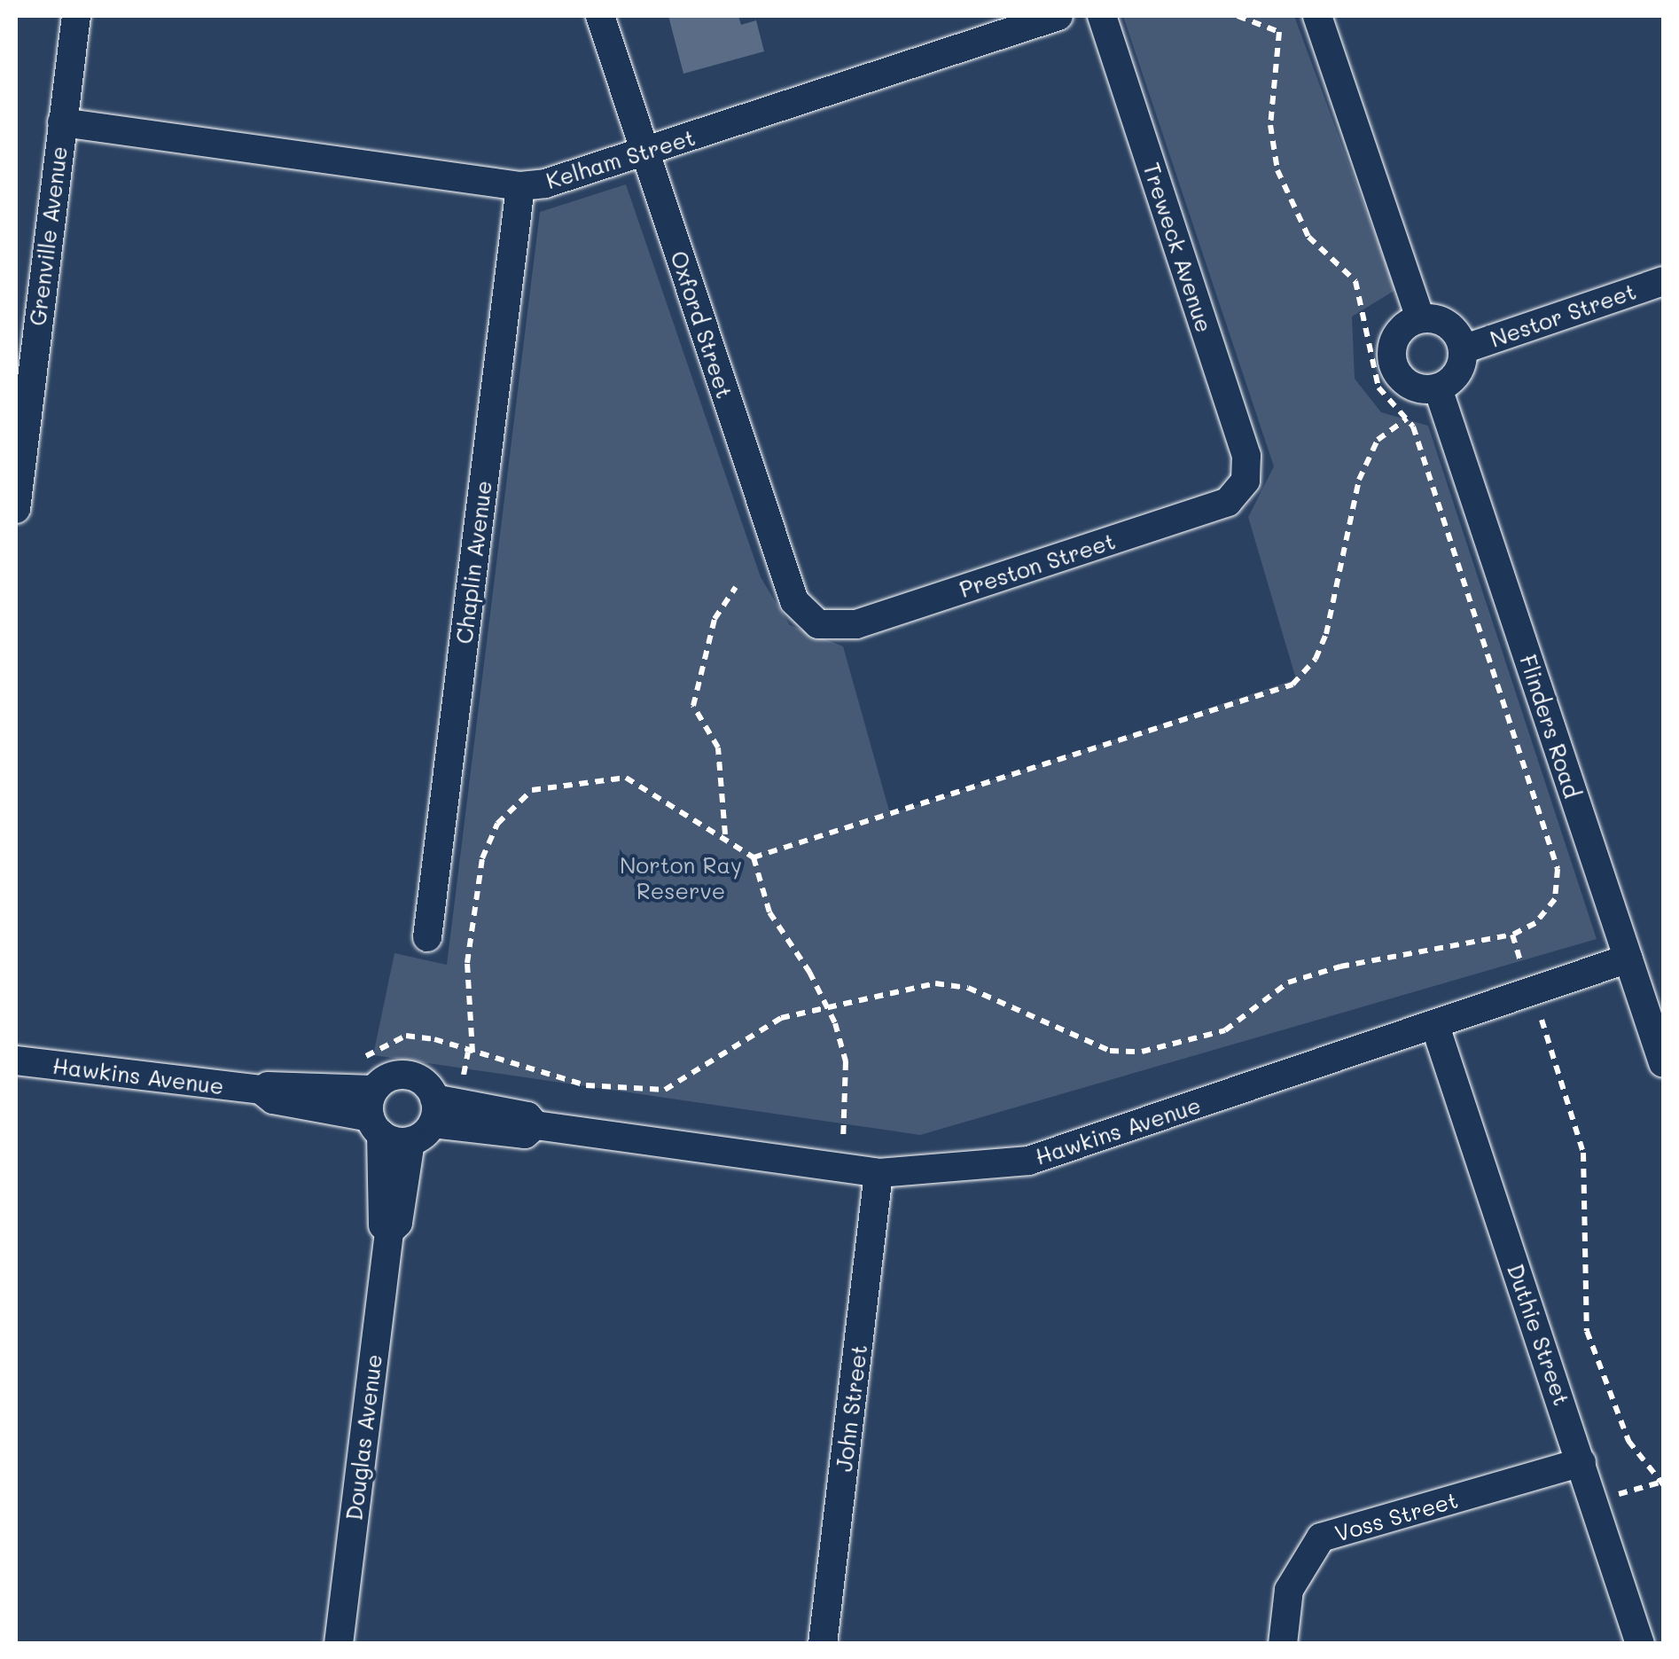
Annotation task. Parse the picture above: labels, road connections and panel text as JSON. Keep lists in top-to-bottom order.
{
  "streets": {
    "street": [
      "Kelham Street",
      "Grenville Avenue",
      "Treweck Avenue",
      "Nestor Street",
      "Oxford Street",
      "Chaplin Avenue",
      "Preston Street",
      "Flinders Road",
      "Hawkins Avenue",
      "Duthie Street",
      "John Street",
      "Douglas Avenue",
      "Voss Street"
    ]
  },
  "crossings": [
    ["Kelham Street", "Grenville Avenue"],
    ["Kelham Street", "Oxford Street"],
    ["Kelham Street", "Chaplin Avenue"],
    ["Treweck Avenue", "Preston Street"],
    ["Nestor Street", "Flinders Road"],
    ["Oxford Street", "Preston Street"],
    ["Flinders Road", "Hawkins Avenue"],
    ["Hawkins Avenue", "Duthie Street"],
    ["Hawkins Avenue", "John Street"],
    ["Hawkins Avenue", "Douglas Avenue"],
    ["Duthie Street", "Voss Street"]
  ],
  "parks": ["Norton Ray Reserve"]
}
